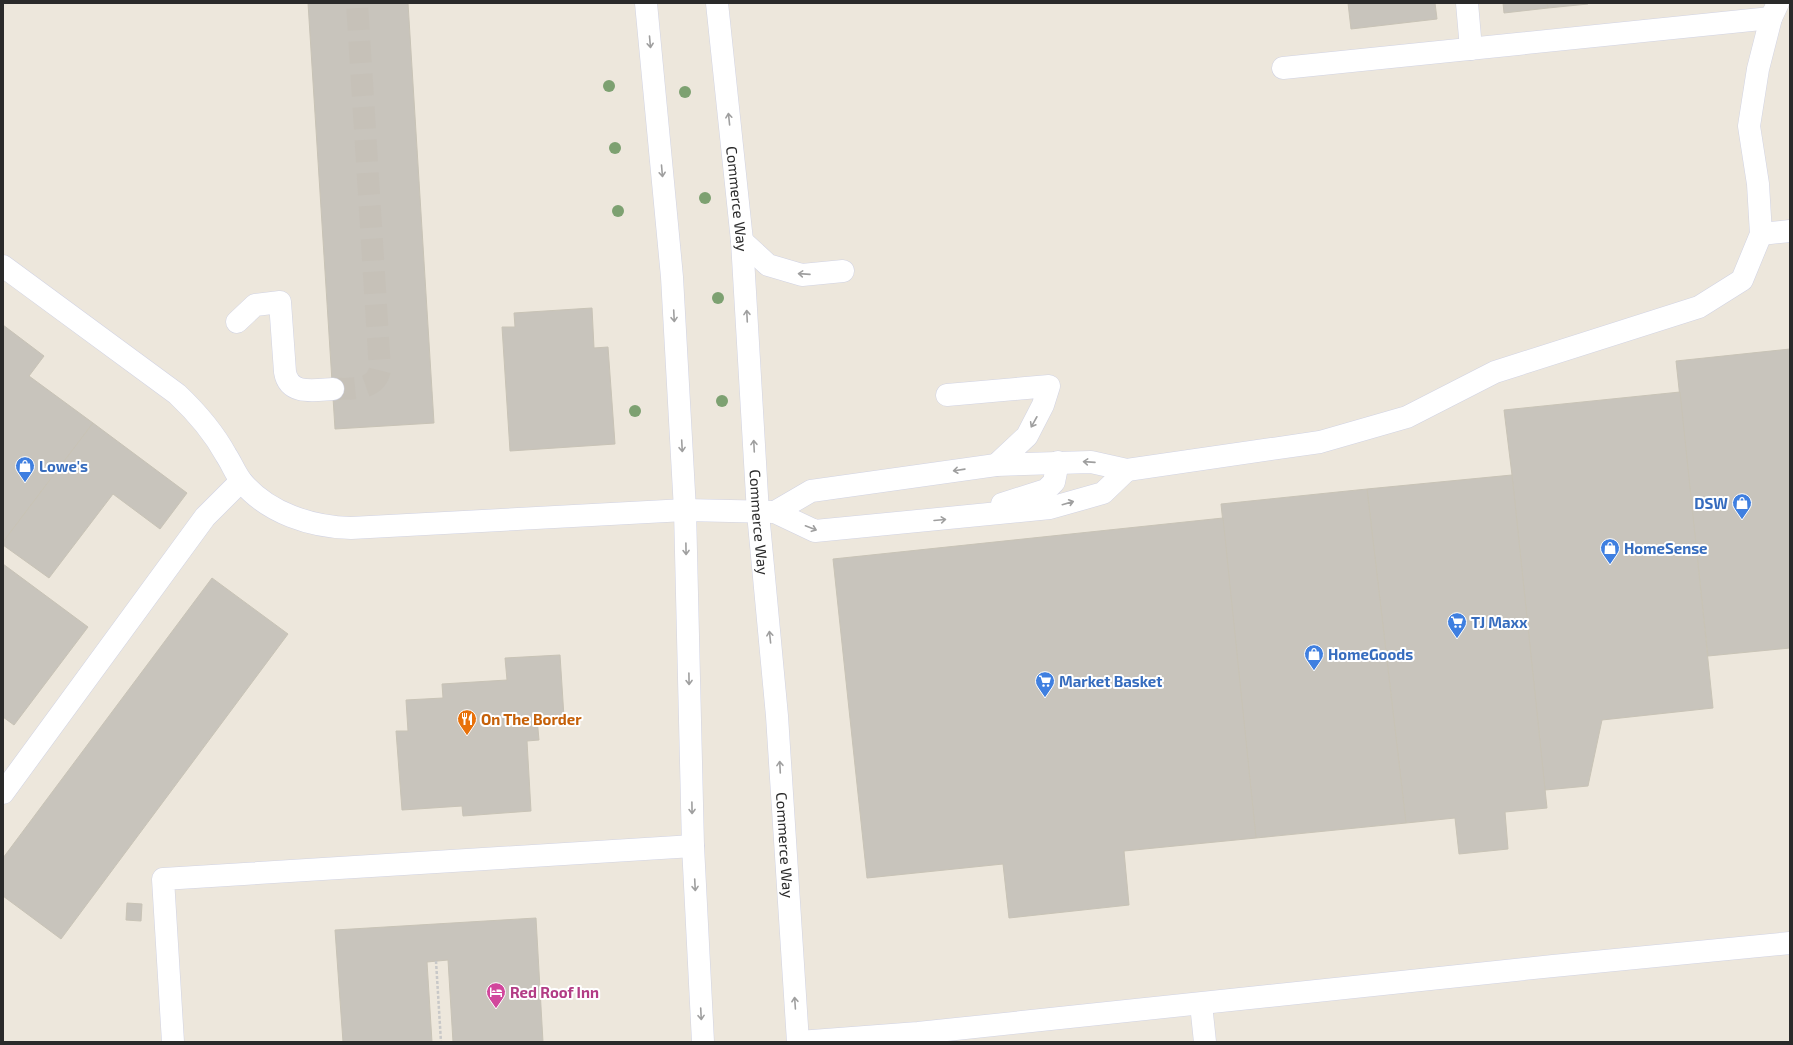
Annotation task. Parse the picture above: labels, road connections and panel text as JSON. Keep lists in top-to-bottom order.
{
  "streets": {
    "street": ["Commerce Way"]
  },
  "places": {
    "shop": [
      "Lowe's",
      "DSW",
      "HomeSense",
      "HomeGoods"
    ],
    "supermarket": ["TJ Maxx", "Market Basket"],
    "restaurant": ["On The Border"],
    "hotel": ["Red Roof Inn"]
  }
}
